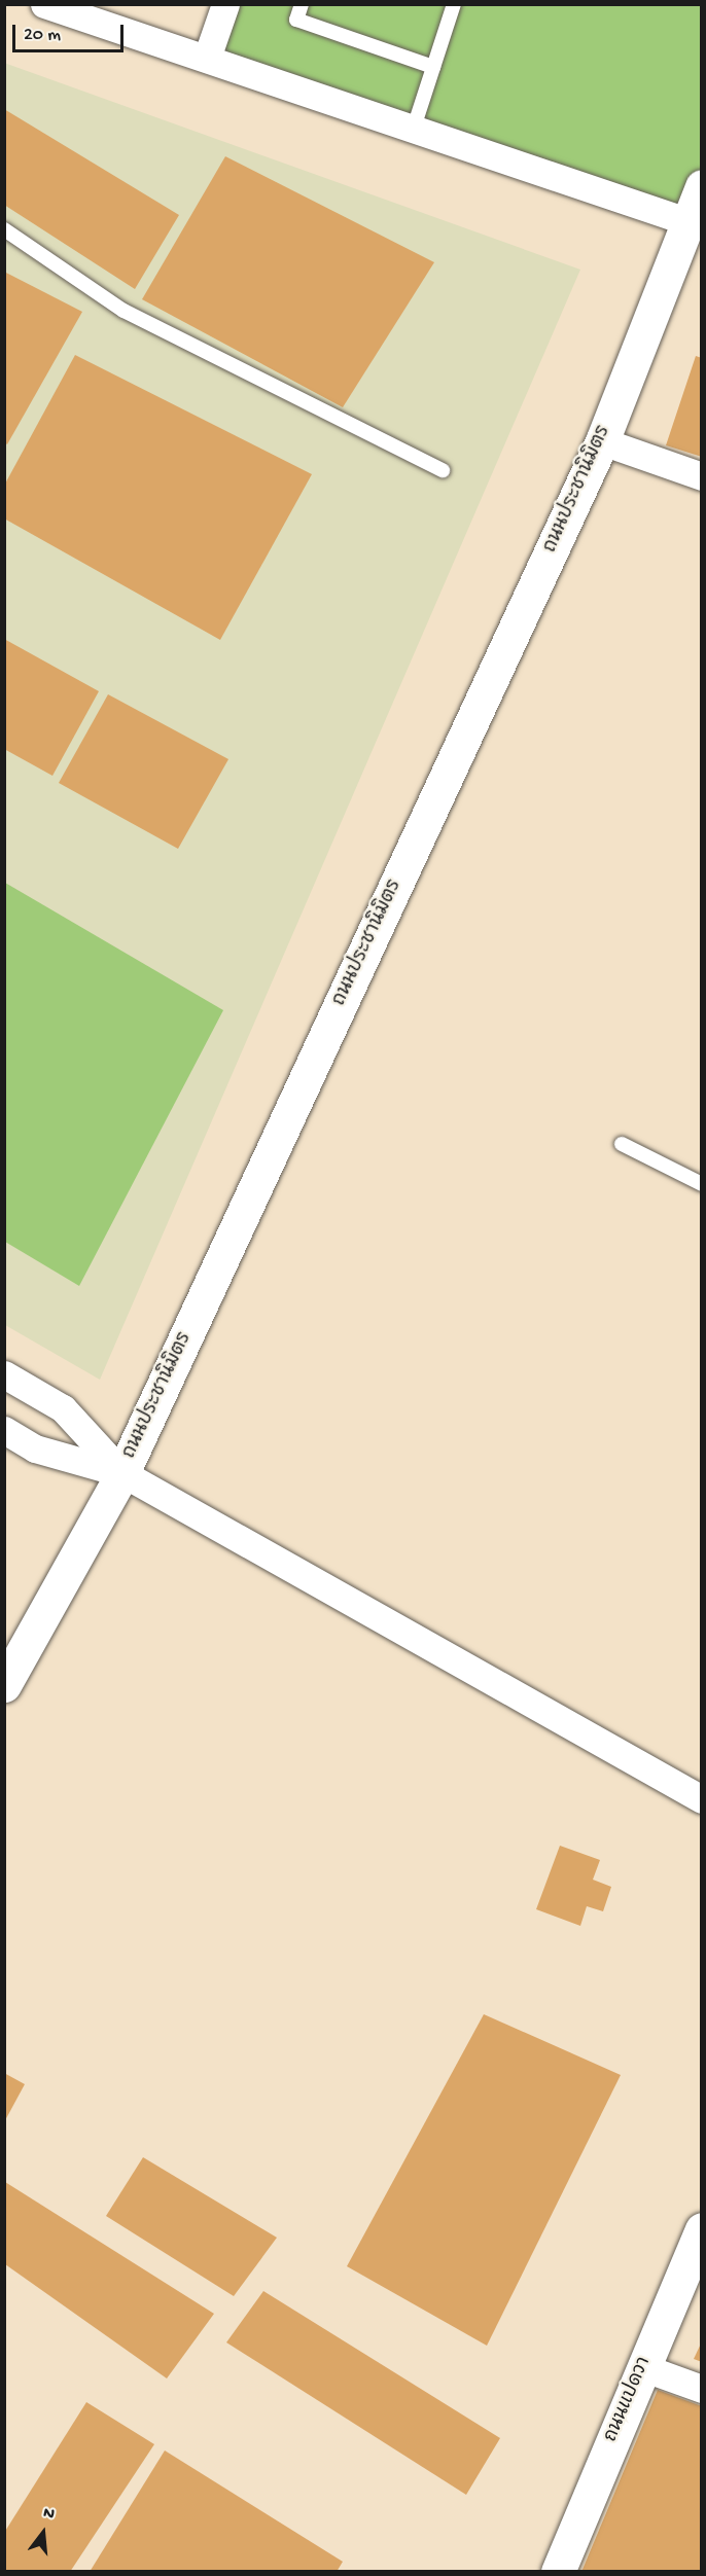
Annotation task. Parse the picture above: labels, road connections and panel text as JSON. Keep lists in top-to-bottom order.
{
  "streets": {
    "main road": ["ถนนประชานิมิตร", "ถนนแปดวา"]
  },
  "scale_bar": "20 m",
  "north": "top"
}
